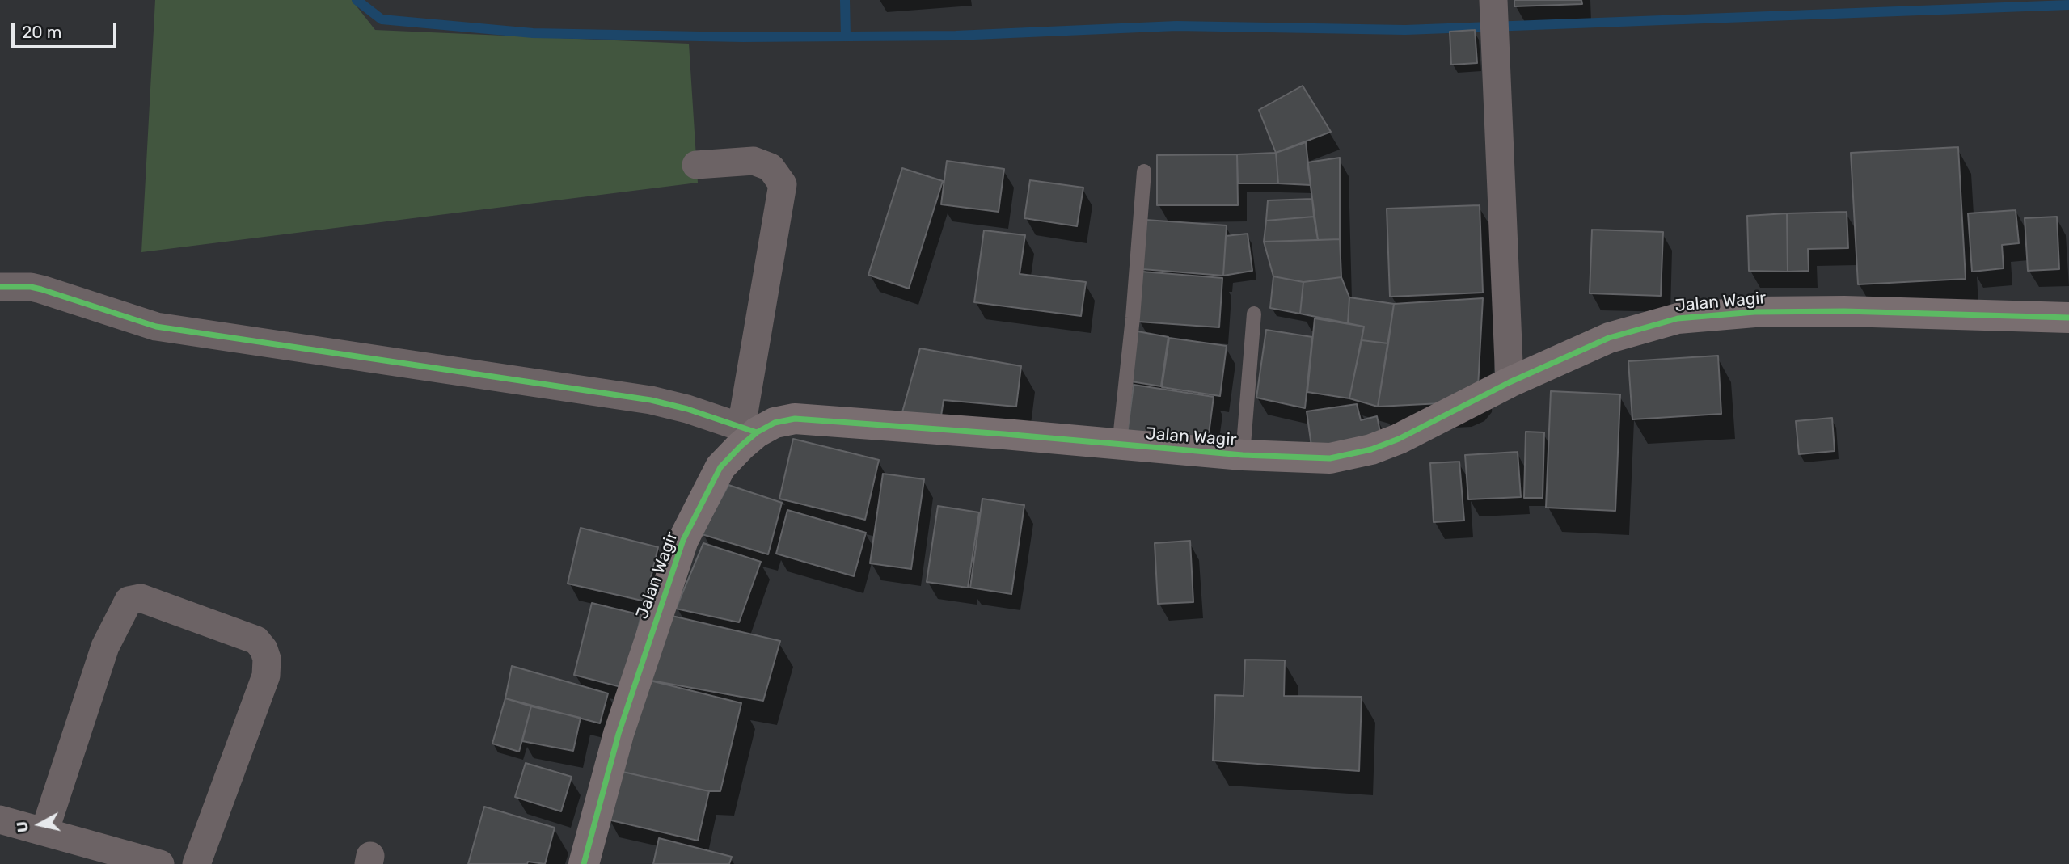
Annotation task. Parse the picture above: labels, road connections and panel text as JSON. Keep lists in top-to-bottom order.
{
  "streets": {
    "street": ["Jalan Wagir"]
  },
  "scale_bar": "20 m",
  "north": "left"
}
